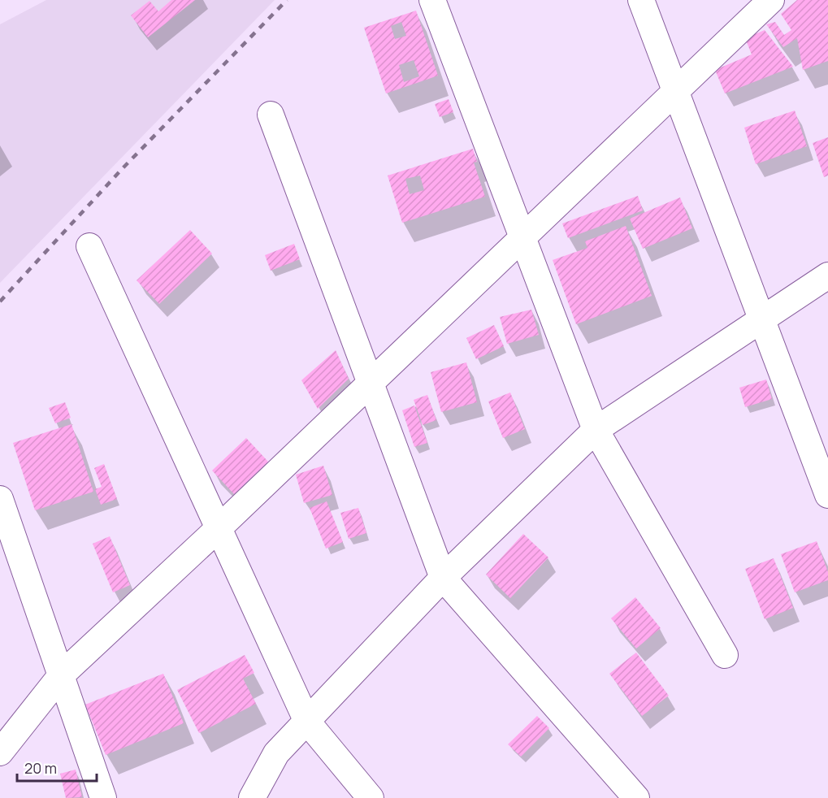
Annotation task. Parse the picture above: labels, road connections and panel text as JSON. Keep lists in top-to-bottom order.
{
  "scale_bar": "20 m"
}
